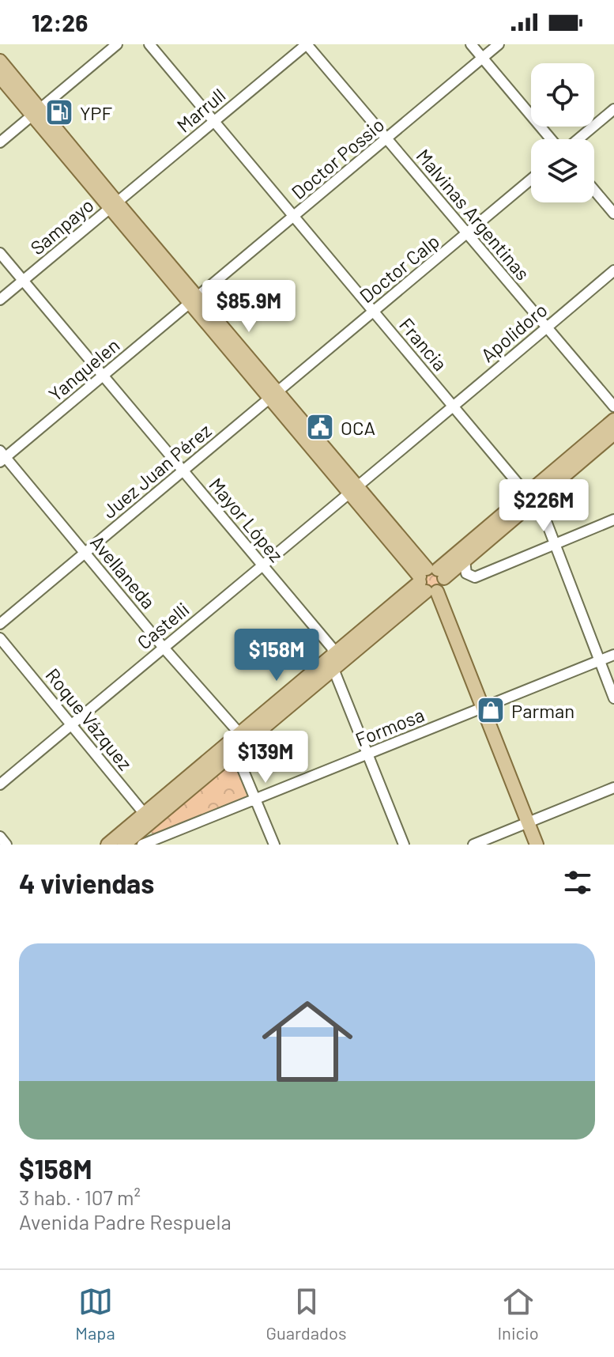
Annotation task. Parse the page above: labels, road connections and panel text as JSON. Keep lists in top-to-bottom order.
{
  "streets": {
    "street": [
      "Marrull",
      "Doctor Possio",
      "Malvinas Argentinas",
      "Sampayo",
      "Doctor Calp",
      "Apolidoro",
      "Francia",
      "Yanquelen",
      "Juez Juan Pérez",
      "Mayor López",
      "Avellaneda",
      "Castelli",
      "Roque Vázquez",
      "Formosa"
    ]
  },
  "crossings": [
    ["Marrull", "Malvinas Argentinas"],
    ["Marrull", "Sampayo"],
    ["Marrull", "Francia"],
    ["Doctor Possio", "Malvinas Argentinas"],
    ["Doctor Possio", "Francia"],
    ["Doctor Possio", "Yanquelen"],
    ["Malvinas Argentinas", "Doctor Calp"],
    ["Malvinas Argentinas", "Apolidoro"],
    ["Sampayo", "Mayor López"],
    ["Doctor Calp", "Francia"],
    ["Doctor Calp", "Juez Juan Pérez"],
    ["Apolidoro", "Francia"],
    ["Apolidoro", "Castelli"],
    ["Francia", "Formosa"],
    ["Yanquelen", "Mayor López"],
    ["Yanquelen", "Avellaneda"],
    ["Juez Juan Pérez", "Mayor López"],
    ["Juez Juan Pérez", "Avellaneda"],
    ["Mayor López", "Castelli"],
    ["Avellaneda", "Castelli"],
    ["Castelli", "Roque Vázquez"]
  ],
  "places": {
    "fuel station": ["YPF"],
    "public building": ["OCA"],
    "shop": ["Parman"]
  },
  "page": {
    "status": "12:26",
    "price": [
      "$85.9M",
      "$226M",
      "$158M",
      "$139M"
    ],
    "heading": "4 viviendas",
    "list": [
      {
        "name": "$158M",
        "note": "3 hab. · 107 m² · Avenida Padre Respuela"
      }
    ],
    "tabs": ["Mapa", "Guardados", "Inicio"]
  }
}
